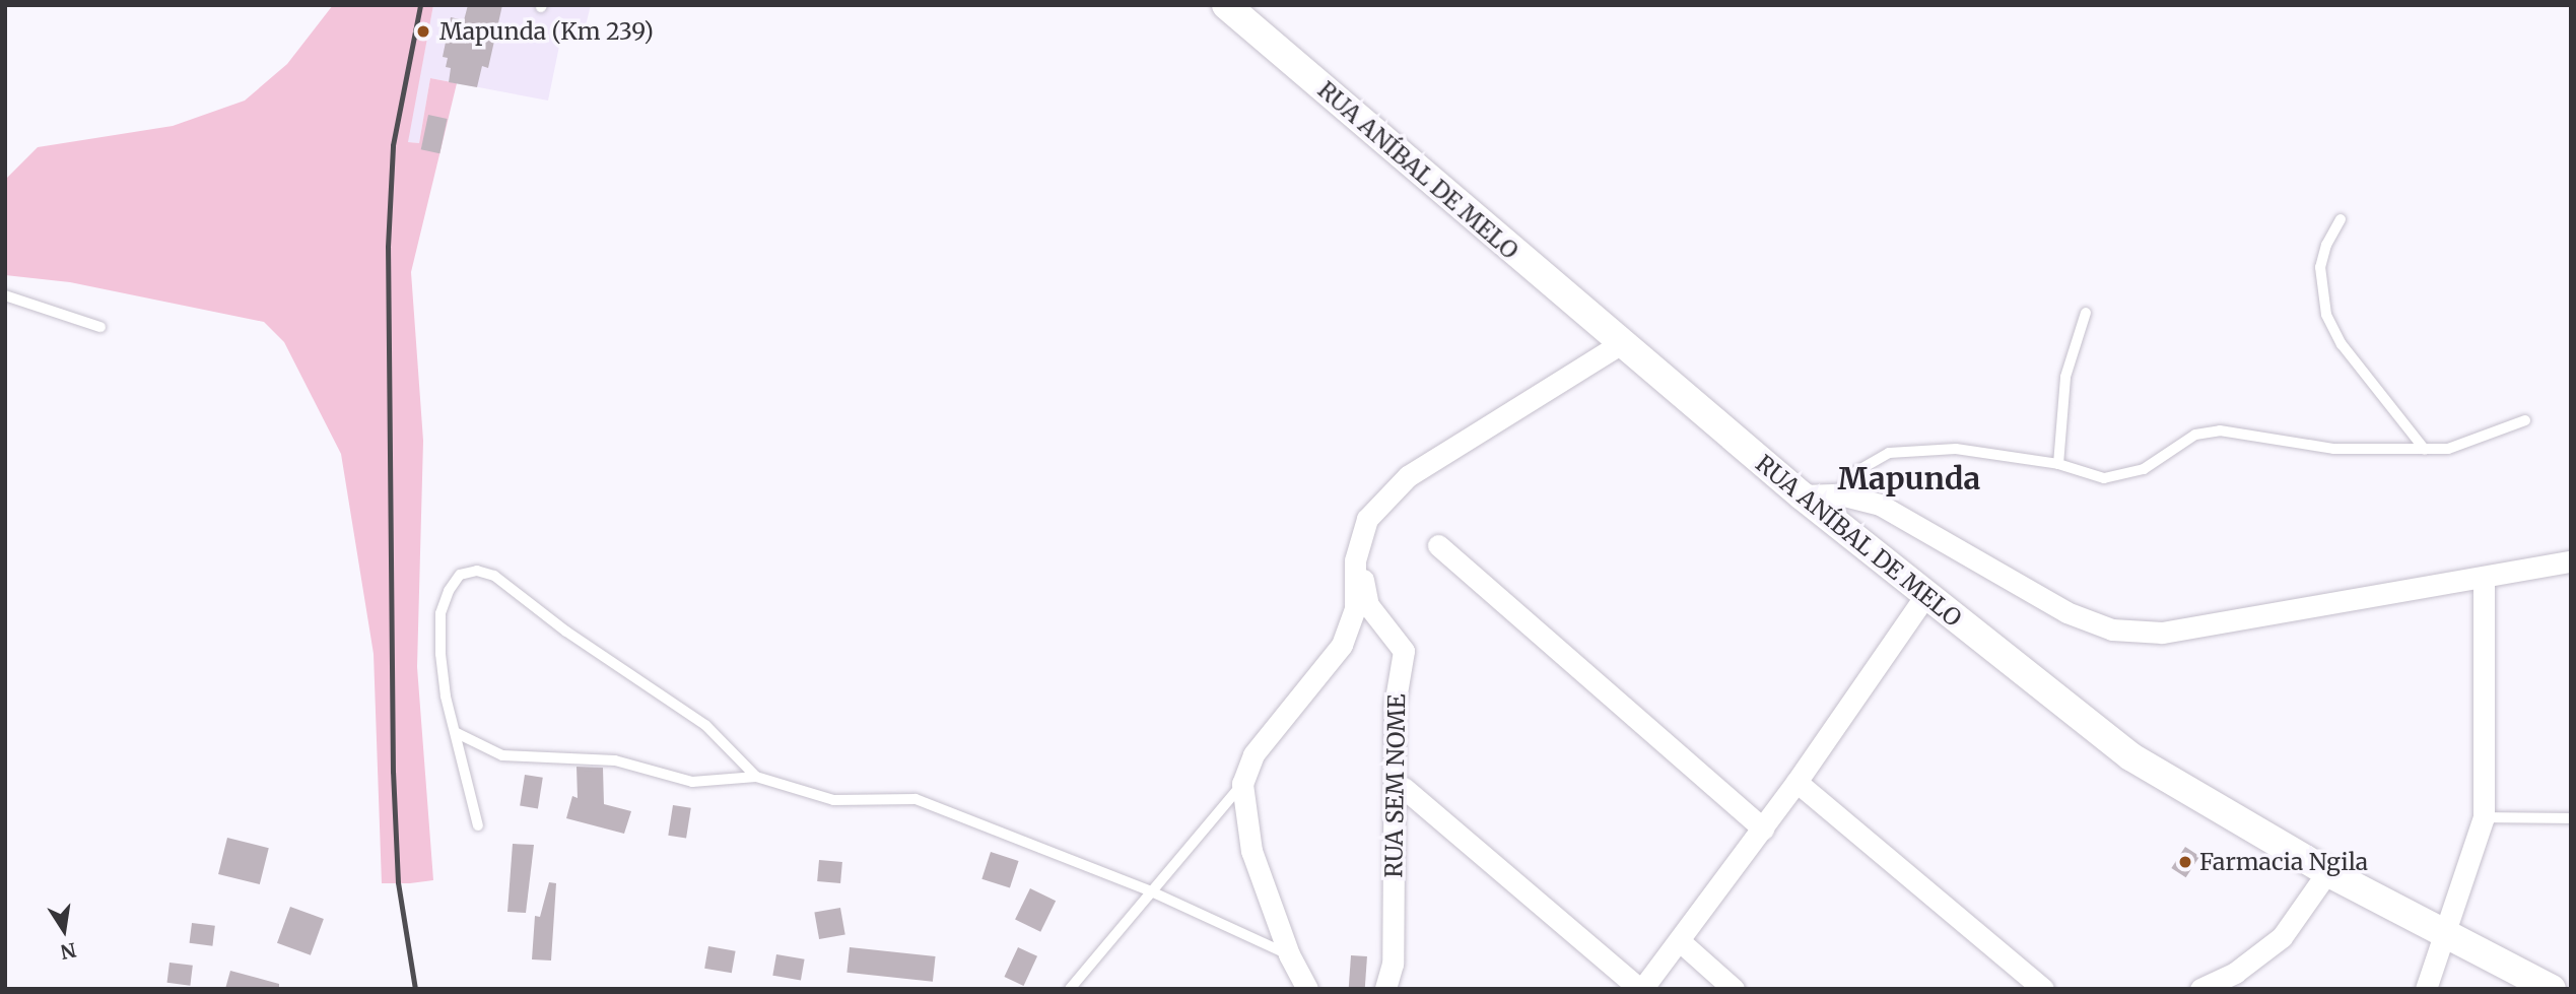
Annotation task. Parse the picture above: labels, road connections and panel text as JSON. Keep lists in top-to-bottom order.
{
  "streets": {
    "street": ["RUA ANÍBAL DE MELO", "RUA SEM NOME"]
  },
  "districts": ["Mapunda"],
  "places": ["Mapunda (Km 239)", "Farmacia Ngila"],
  "north": "bottom"
}
